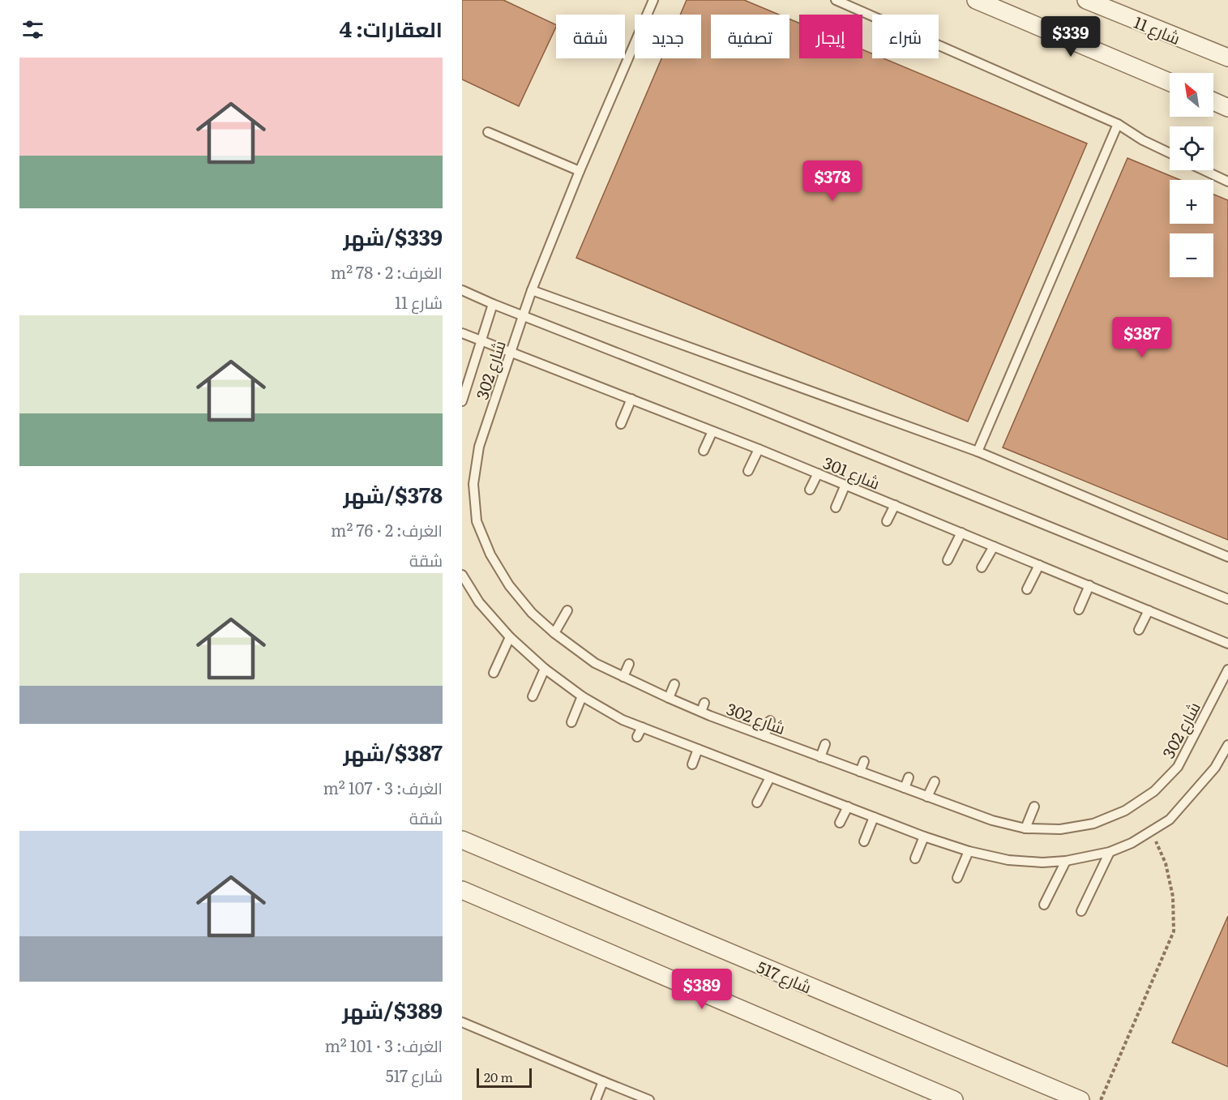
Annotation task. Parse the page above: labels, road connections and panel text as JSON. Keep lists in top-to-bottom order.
{
  "streets": {
    "street": ["شارع 11", "شارع 517"],
    "lane": ["شارع 302", "شارع 301"]
  },
  "crossings": [
    ["شارع 302", "شارع 301"]
  ],
  "scale_bar": "20 m",
  "north": "top left",
  "page": {
    "heading": "العقارات: 4",
    "chip": [
      "شراء",
      "إيجار",
      "تصفية",
      "جديد",
      "شقة"
    ],
    "price": [
      "$339",
      "$378",
      "$387",
      "$389"
    ],
    "list": [
      {
        "name": "$339/شهر",
        "note": "الغرف: 2 · 78 m² · شارع 11"
      },
      {
        "name": "$378/شهر",
        "note": "الغرف: 2 · 76 m² · شقة"
      },
      {
        "name": "$387/شهر",
        "note": "الغرف: 3 · 107 m² · شقة"
      },
      {
        "name": "$389/شهر",
        "note": "الغرف: 3 · 101 m² · شارع 517"
      }
    ],
    "map_buttons": ["+", "−"],
    "scale": "20 m"
  }
}
